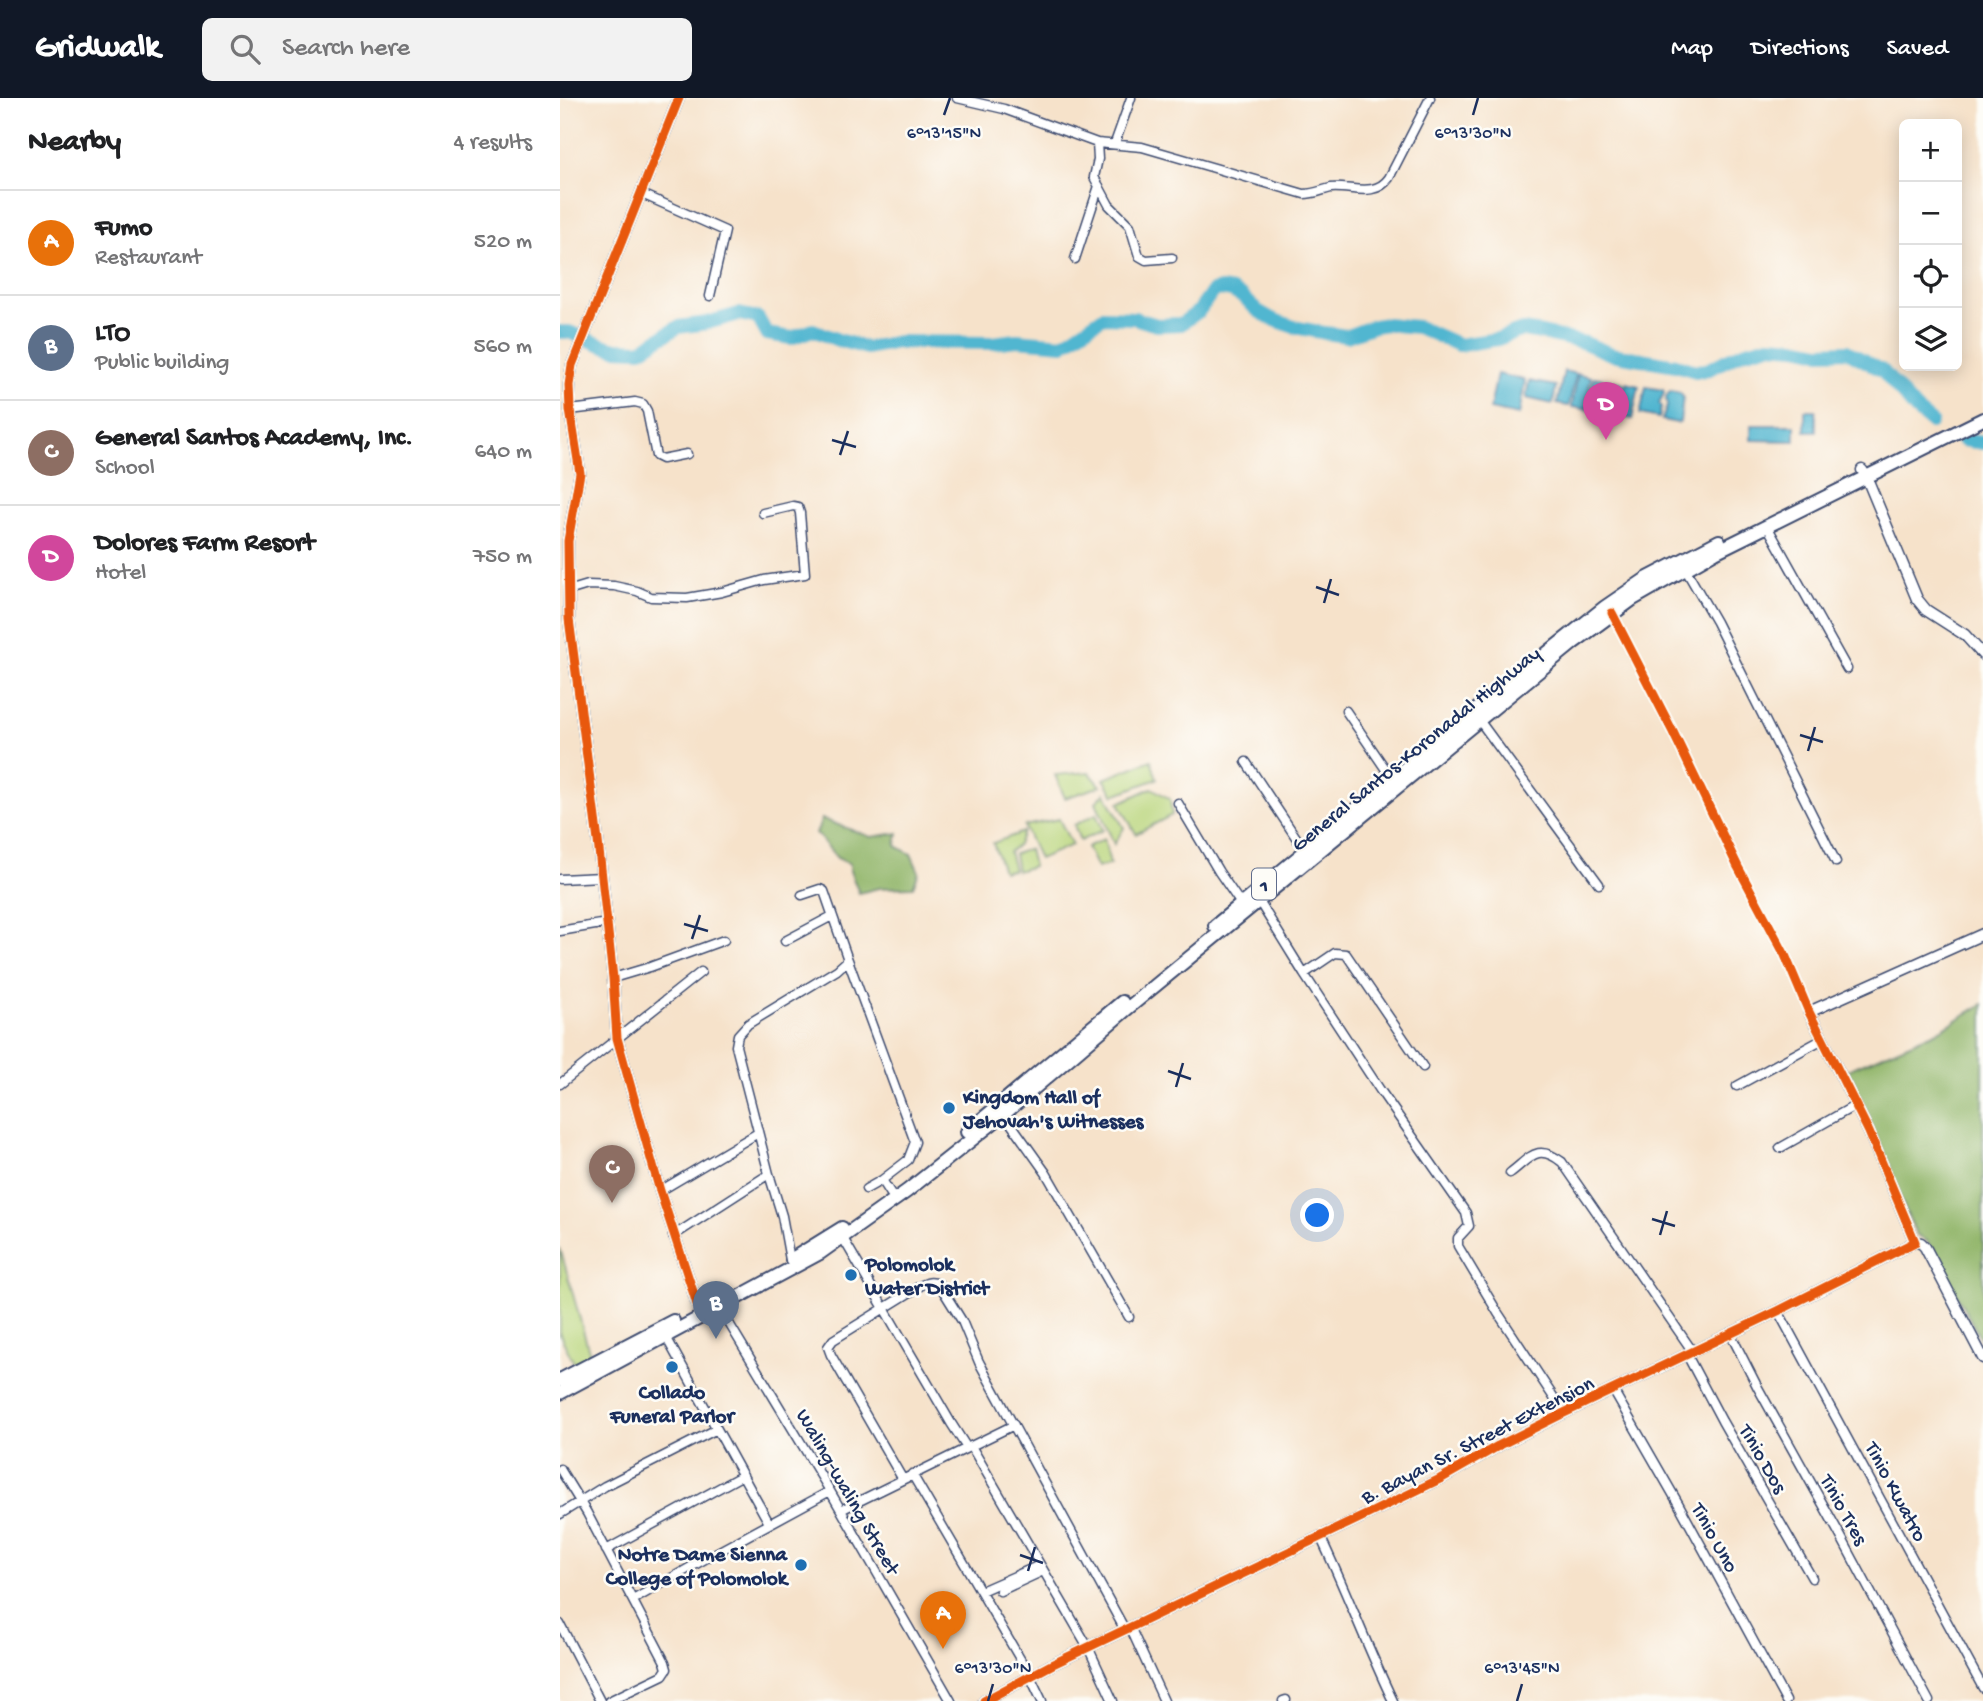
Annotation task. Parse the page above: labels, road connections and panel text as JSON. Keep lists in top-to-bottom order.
{
  "streets": {
    "highway": ["General Santos-Koronadal Highway", "1"],
    "street": [
      "B. Bayan Sr. Street Extension",
      "Tinio Dos",
      "Waling-waling Street",
      "Tinio Kwatro",
      "Tinio Tres",
      "Tinio Uno"
    ]
  },
  "crossings": [
    ["General Santos-Koronadal Highway", "Waling-waling Street"],
    ["B. Bayan Sr. Street Extension", "Tinio Dos"],
    ["B. Bayan Sr. Street Extension", "Tinio Kwatro"],
    ["B. Bayan Sr. Street Extension", "Tinio Tres"],
    ["B. Bayan Sr. Street Extension", "Tinio Uno"]
  ],
  "places": [
    "Kingdom Hall of Jehovah's Witnesses",
    "Polomolok Water District",
    "Collado Funeral Parlor",
    "Notre Dame Sienna College of Polomolok"
  ],
  "page": {
    "header": "Gridwalk",
    "search": "Search here",
    "nav": ["Map", "Directions", "Saved"],
    "heading": ["Nearby", "4 results"],
    "map_buttons": ["+", "−"],
    "list": [
      {
        "mark": "A",
        "name": "Fumo",
        "note": "Restaurant",
        "value": "520 m"
      },
      {
        "mark": "B",
        "name": "LTO",
        "note": "Public building",
        "value": "560 m"
      },
      {
        "mark": "C",
        "name": "General Santos Academy, Inc.",
        "note": "School",
        "value": "640 m"
      },
      {
        "mark": "D",
        "name": "Dolores Farm Resort",
        "note": "Hotel",
        "value": "750 m"
      }
    ],
    "pins": [
      "D",
      "C",
      "B",
      "A"
    ]
  },
  "coordinates": ["6°13'15\"N", "6°13'30\"N", "6°13'45\"N"]
}
